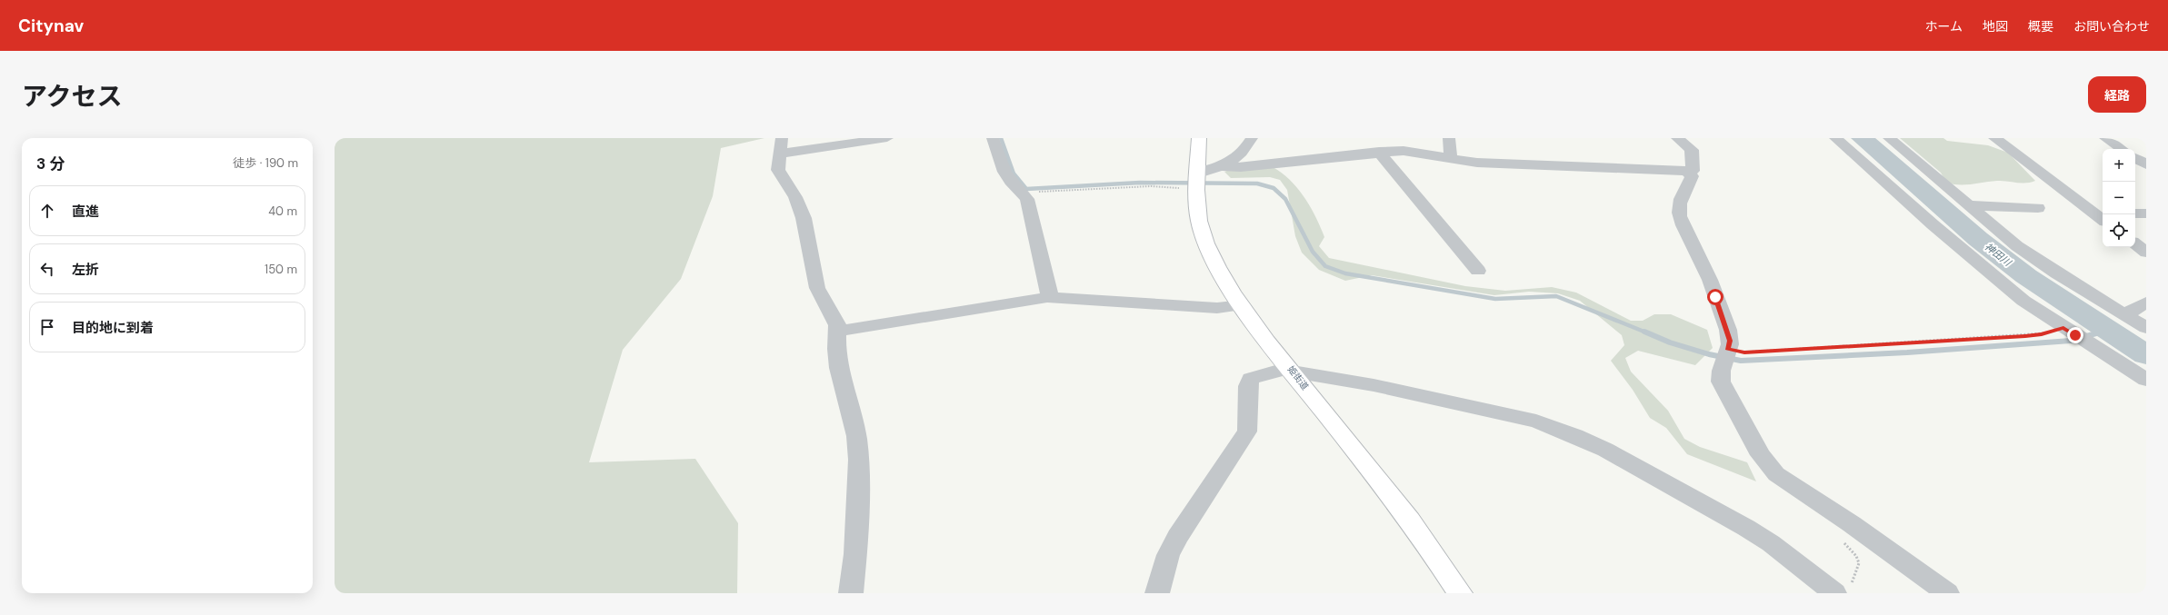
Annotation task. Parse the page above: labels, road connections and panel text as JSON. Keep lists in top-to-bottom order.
{
  "streets": {
    "highway": ["姫街道"]
  },
  "water": ["神田川"],
  "page": {
    "header": "Citynav",
    "nav": [
      "ホーム",
      "地図",
      "概要",
      "お問い合わせ"
    ],
    "title": "アクセス",
    "buttons": "経路",
    "heading": ["3 分", "徒歩 · 190 m"],
    "map_buttons": ["+", "−"],
    "list": [
      ["直進", "40 m"],
      ["左折", "150 m"],
      "目的地に到着"
    ]
  }
}
